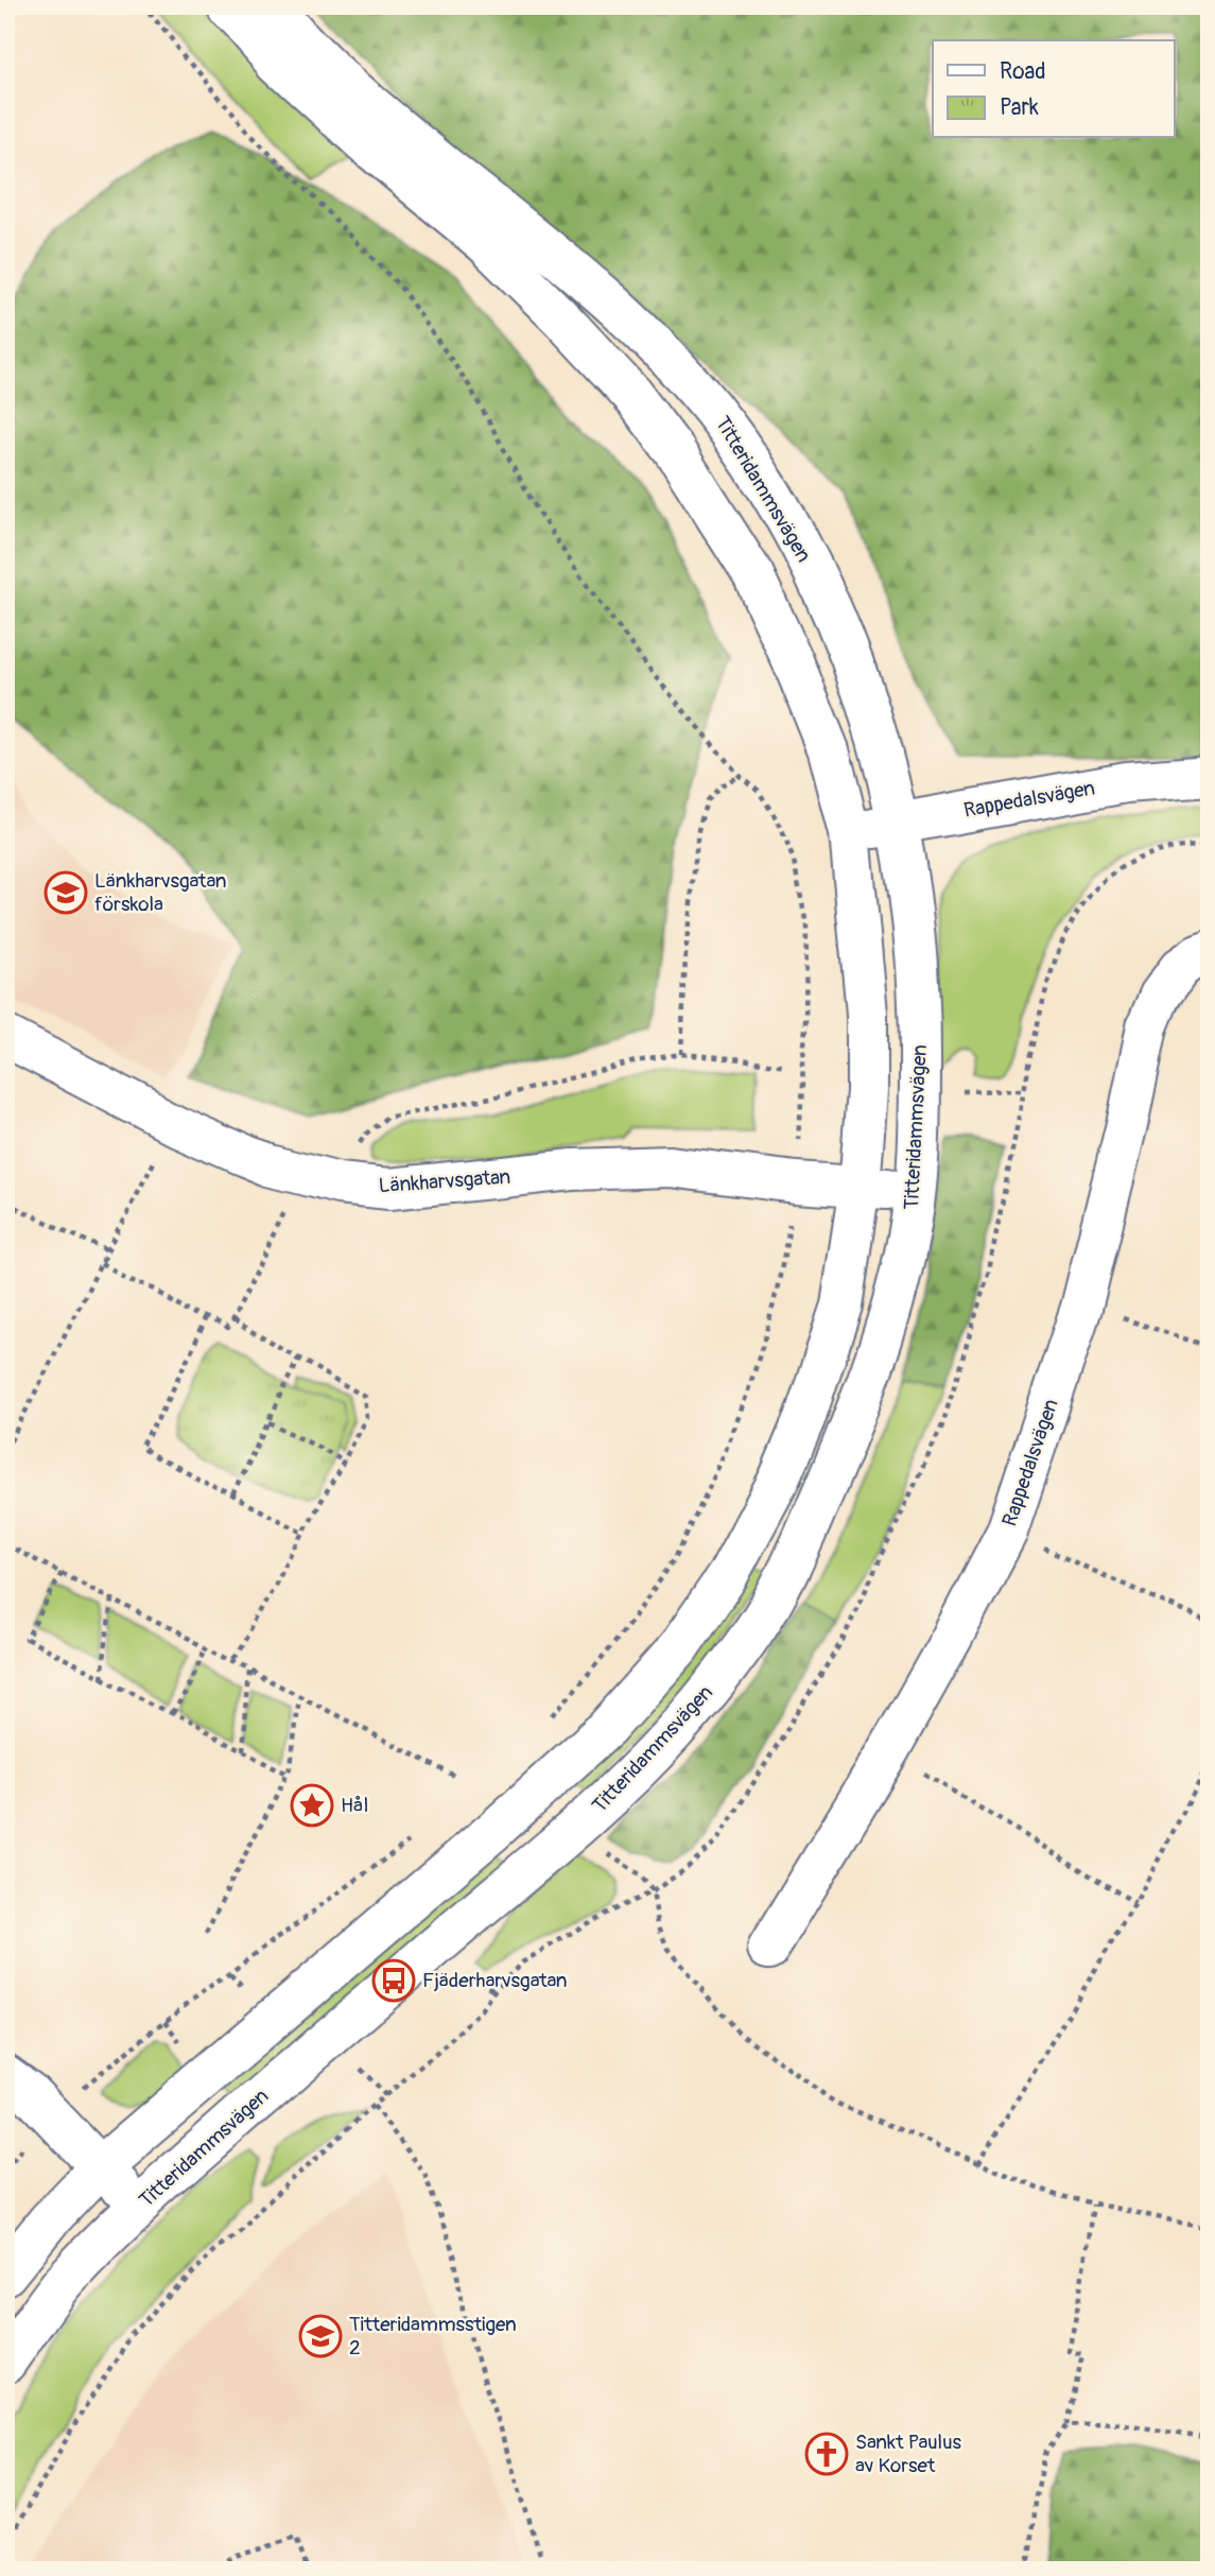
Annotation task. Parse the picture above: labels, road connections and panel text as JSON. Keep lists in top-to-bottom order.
{
  "streets": {
    "street": ["Titteridammsvägen", "Rappedalsvägen", "Länkharvsgatan"]
  },
  "crossings": [
    ["Titteridammsvägen", "Rappedalsvägen"],
    ["Titteridammsvägen", "Länkharvsgatan"]
  ],
  "places": {
    "school or university": ["Länkharvsgatan förskola", "Titteridammsstigen 2"],
    "place": ["Hål"],
    "bus stop": ["Fjäderharvsgatan"],
    "church": ["Sankt Paulus av Korset"]
  },
  "legend": ["Road", "Park"]
}
